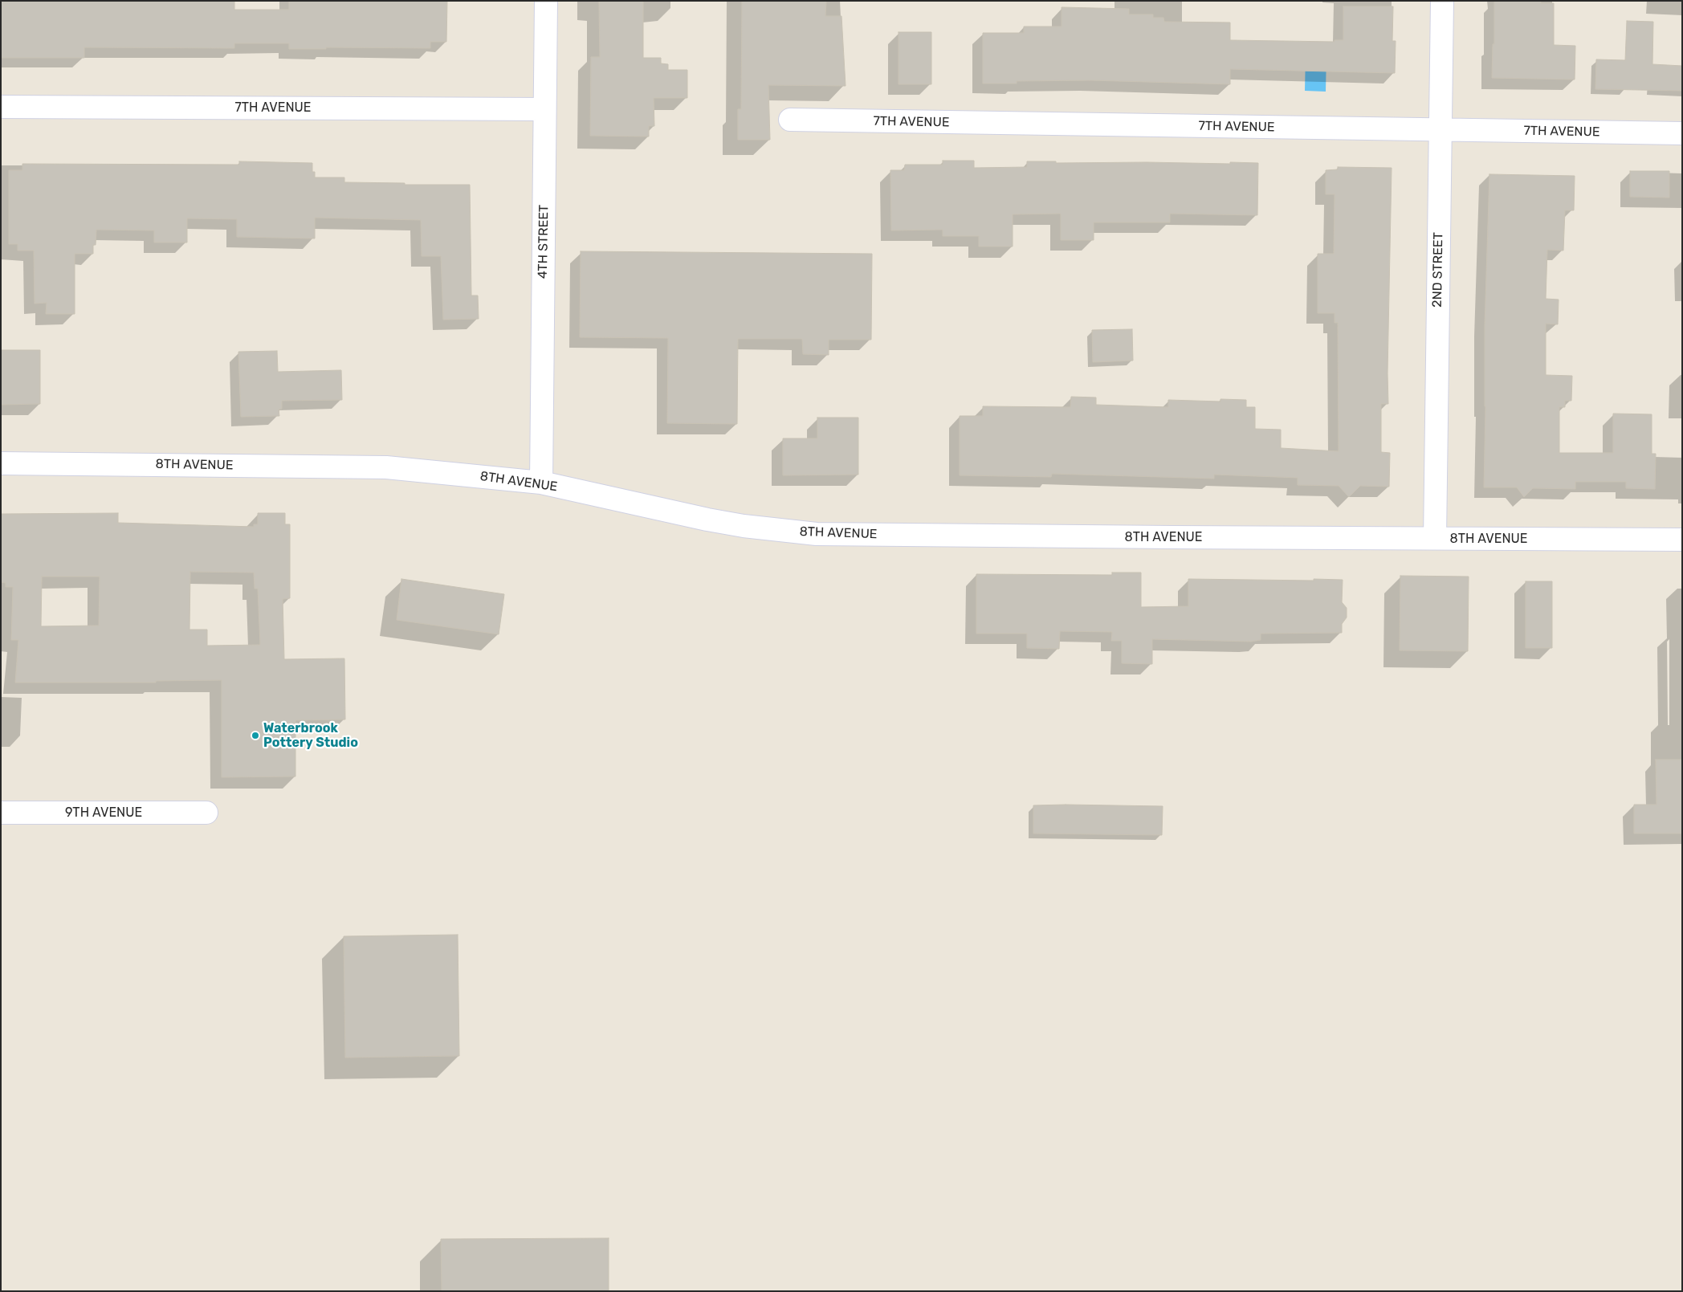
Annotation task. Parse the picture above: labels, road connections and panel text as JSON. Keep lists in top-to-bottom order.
{
  "streets": {
    "street": [
      "7TH AVENUE",
      "4TH STREET",
      "2ND STREET",
      "8TH AVENUE",
      "9TH AVENUE"
    ]
  },
  "crossings": [
    ["7TH AVENUE", "4TH STREET"],
    ["7TH AVENUE", "2ND STREET"],
    ["4TH STREET", "8TH AVENUE"],
    ["2ND STREET", "8TH AVENUE"]
  ],
  "places": ["Waterbrook Pottery Studio"]
}
